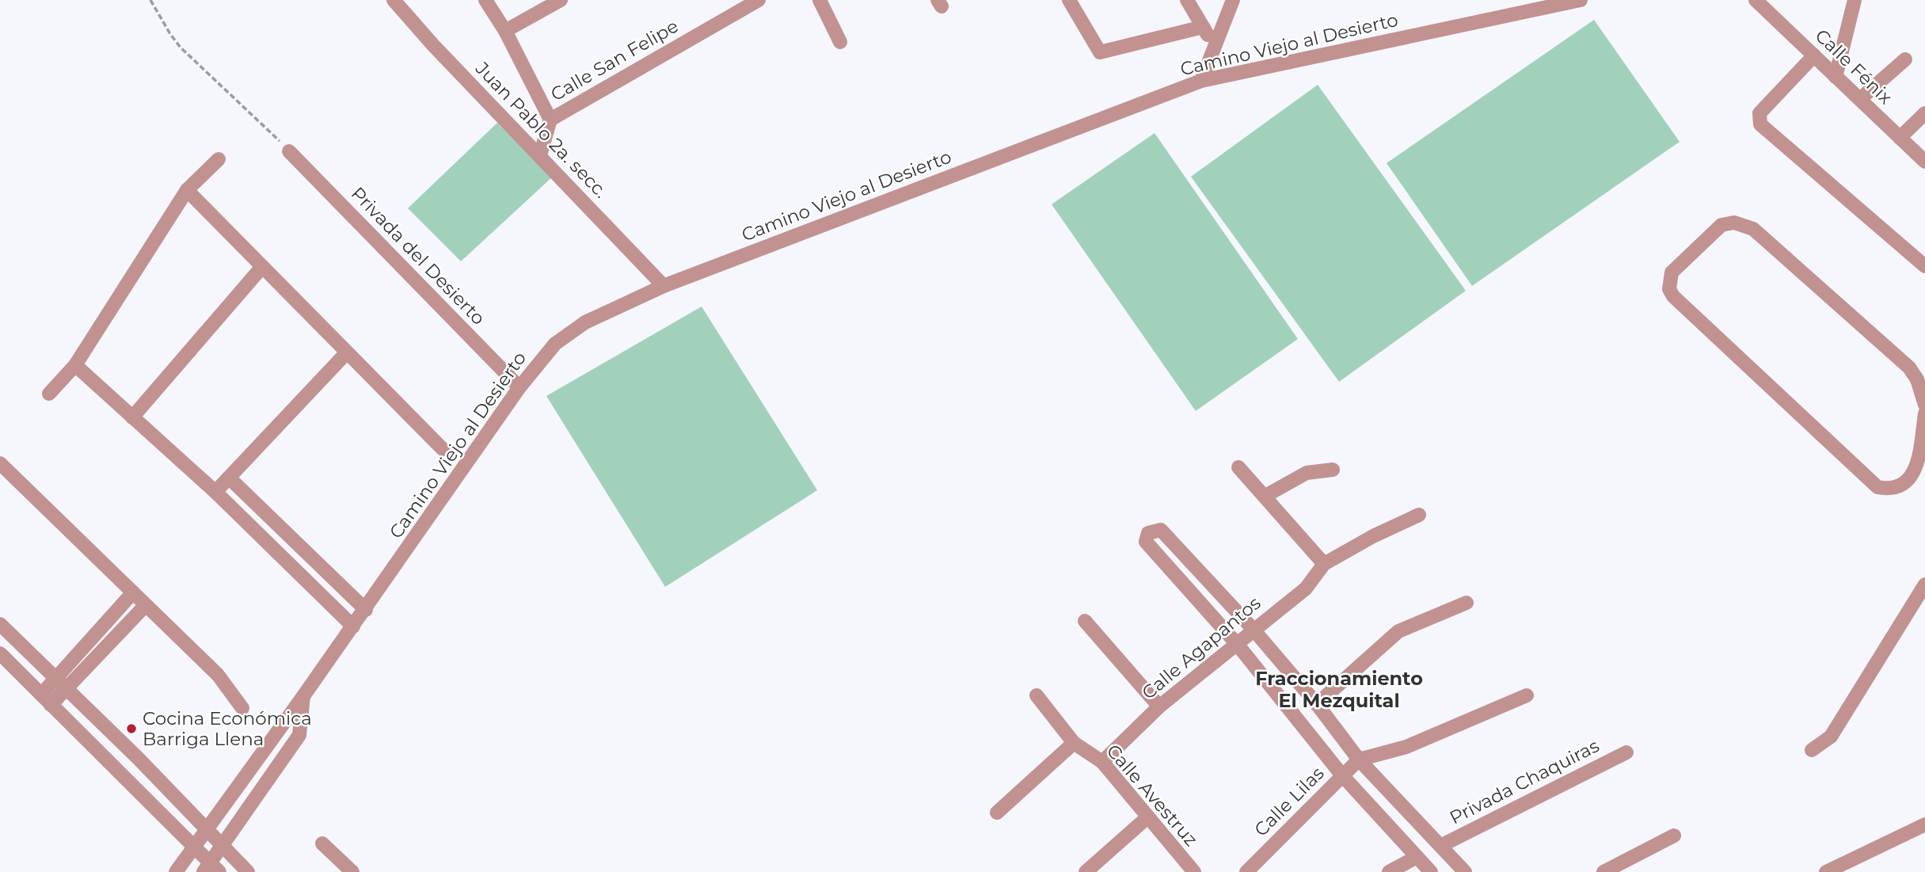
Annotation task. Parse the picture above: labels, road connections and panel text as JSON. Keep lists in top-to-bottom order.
{
  "streets": {
    "street": [
      "Camino Viejo al Desierto",
      "Calle San Felipe",
      "Calle Fénix",
      "Juan Pablo 2a. secc.",
      "Privada del Desierto",
      "Calle Agapantos",
      "Privada Chaquiras",
      "Calle Avestruz",
      "Calle Lilas"
    ]
  },
  "crossings": [
    ["Camino Viejo al Desierto", "Juan Pablo 2a. secc."],
    ["Camino Viejo al Desierto", "Privada del Desierto"],
    ["Calle San Felipe", "Juan Pablo 2a. secc."],
    ["Calle Agapantos", "Calle Avestruz"]
  ],
  "districts": ["Fraccionamiento El Mezquital"],
  "places": ["Cocina Económica Barriga Llena"]
}
